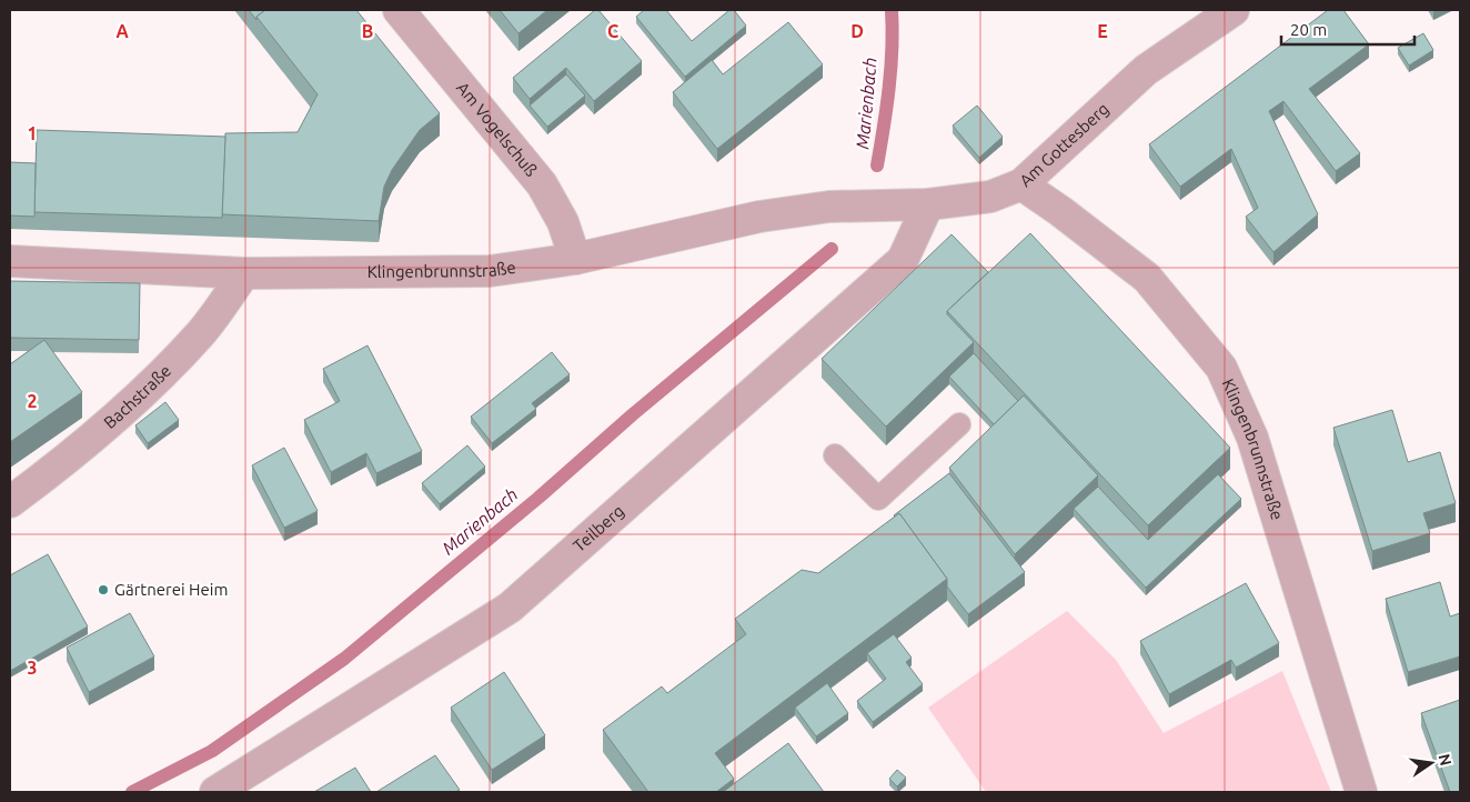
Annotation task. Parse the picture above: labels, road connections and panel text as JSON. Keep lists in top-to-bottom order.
{
  "streets": {
    "street": [
      "Am Vogelschuß",
      "Am Gottesberg",
      "Klingenbrunnstraße",
      "Bachstraße",
      "Teilberg"
    ]
  },
  "crossings": [
    ["Am Vogelschuß", "Klingenbrunnstraße"],
    ["Am Gottesberg", "Klingenbrunnstraße"],
    ["Am Gottesberg", "Teilberg"],
    ["Klingenbrunnstraße", "Bachstraße"]
  ],
  "water": ["Marienbach"],
  "places": ["Gärtnerei Heim"],
  "scale_bar": "20 m",
  "north": "right",
  "grid": {
    "columns": [
      "A",
      "B",
      "C",
      "D",
      "E"
    ],
    "rows": ["1", "2", "3"]
  }
}
